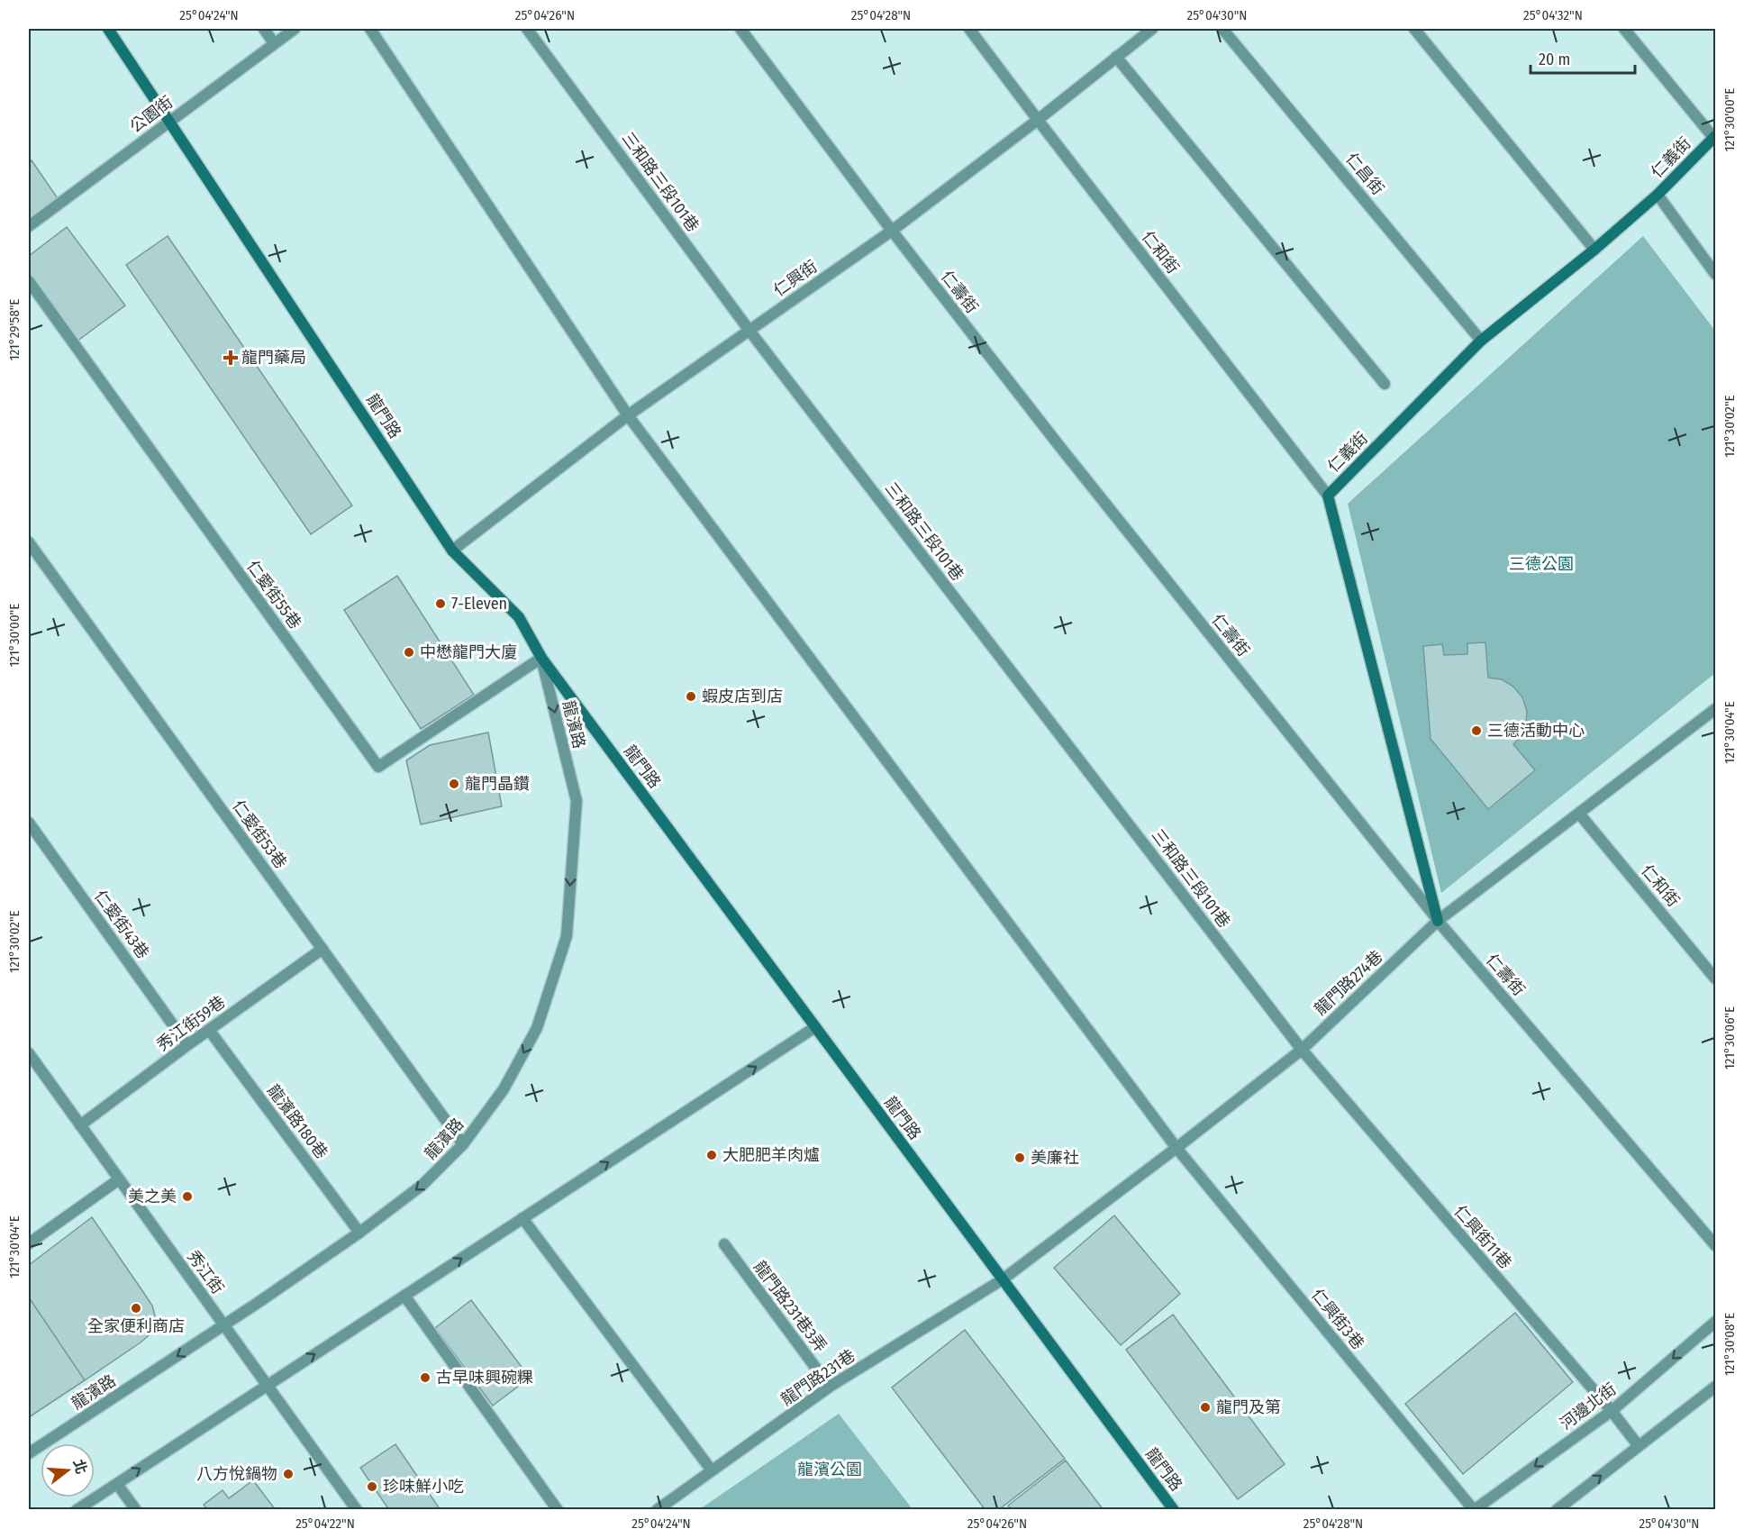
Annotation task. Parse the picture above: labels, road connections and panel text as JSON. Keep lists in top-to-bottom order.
{
  "streets": {
    "street": [
      "公園街",
      "仁義街",
      "仁昌街",
      "三和路三段101巷",
      "仁和街",
      "仁興街",
      "仁壽街",
      "龍門路",
      "仁愛街55巷",
      "龍濱路",
      "仁愛街53巷",
      "仁愛街43巷",
      "龍門路274巷",
      "秀江街59巷",
      "龍濱路180巷",
      "仁興街11巷",
      "秀江街",
      "龍門路231巷3弄",
      "仁興街3巷",
      "龍門路231巷",
      "河邊北街"
    ]
  },
  "crossings": [
    ["公園街", "龍門路"],
    ["仁義街", "仁昌街"],
    ["仁義街", "仁和街"],
    ["仁義街", "仁壽街"],
    ["仁義街", "龍門路274巷"],
    ["三和路三段101巷", "仁興街"],
    ["三和路三段101巷", "龍門路274巷"],
    ["三和路三段101巷", "仁興街11巷"],
    ["仁和街", "仁興街"],
    ["仁和街", "龍門路274巷"],
    ["仁興街", "仁壽街"],
    ["仁興街", "龍門路"],
    ["仁興街", "仁興街3巷"],
    ["仁壽街", "龍門路274巷"],
    ["龍門路", "仁愛街55巷"],
    ["龍門路", "龍濱路"],
    ["龍門路", "龍門路274巷"],
    ["龍門路", "龍門路231巷"],
    ["仁愛街55巷", "龍濱路"],
    ["龍濱路", "仁愛街53巷"],
    ["龍濱路", "龍濱路180巷"],
    ["龍濱路", "秀江街"],
    ["仁愛街53巷", "秀江街59巷"],
    ["仁愛街43巷", "秀江街59巷"],
    ["龍門路274巷", "仁興街11巷"],
    ["龍門路274巷", "仁興街3巷"],
    ["龍門路274巷", "龍門路231巷"],
    ["秀江街59巷", "龍濱路180巷"],
    ["秀江街59巷", "秀江街"],
    ["仁興街11巷", "河邊北街"],
    ["龍門路231巷3弄", "龍門路231巷"],
    ["仁興街3巷", "河邊北街"]
  ],
  "one_way": ["龍濱路"],
  "parks": ["三德公園", "龍濱公園"],
  "places": {
    "health": ["龍門藥局"],
    "other": [
      "7-Eleven",
      "中懋龍門大廈",
      "蝦皮店到店",
      "三德活動中心",
      "龍門晶鑽",
      "大肥肥羊肉爐",
      "美廉社",
      "美之美",
      "全家便利商店",
      "古早味興碗粿",
      "龍門及第",
      "八方悅鍋物",
      "珍味鮮小吃"
    ]
  },
  "scale_bar": "20 m",
  "north": "right",
  "coordinates": [
    "25°04'24\"N",
    "25°04'26\"N",
    "25°04'28\"N",
    "25°04'30\"N",
    "25°04'32\"N",
    "121°30'00\"E",
    "121°29'58\"E",
    "121°30'02\"E",
    "121°30'04\"E",
    "121°30'06\"E",
    "121°30'08\"E",
    "25°04'22\"N"
  ]
}
